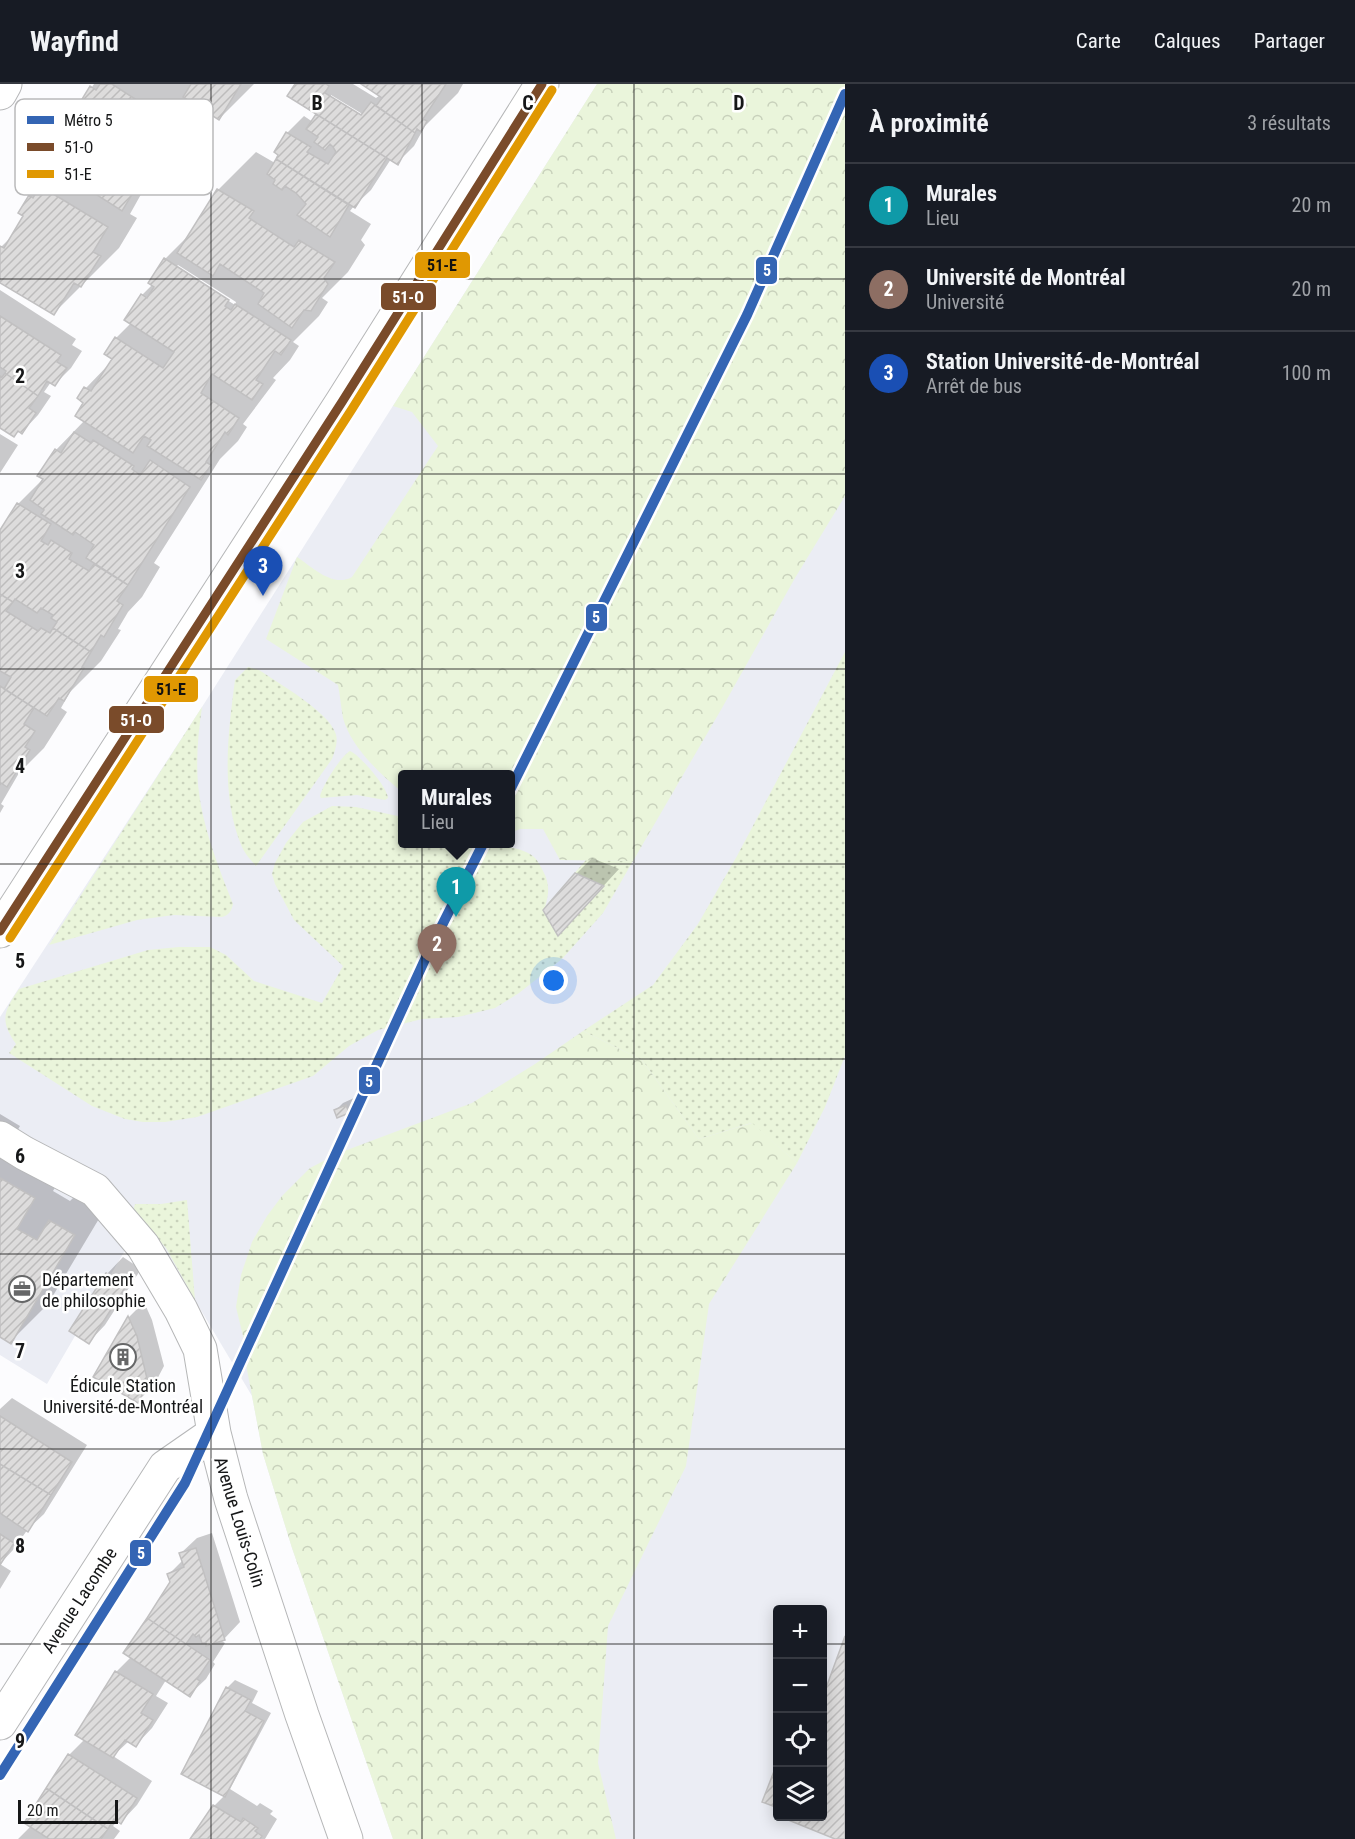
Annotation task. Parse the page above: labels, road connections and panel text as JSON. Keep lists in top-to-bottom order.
{
  "streets": {
    "street": ["Avenue Louis-Colin", "Avenue Lacombe"]
  },
  "crossings": [
    ["Avenue Louis-Colin", "Avenue Lacombe"]
  ],
  "places": {
    "office": ["Département de philosophie"],
    "building": ["Édicule Station Université-de-Montréal"]
  },
  "lines": ["transit line 51-O", "transit line 51-E", "metro line 5"],
  "legend": ["Métro 5", "51-O", "51-E"],
  "scale_bar": "20 m",
  "page": {
    "header": "Wayfind",
    "nav": ["Carte", "Calques", "Partager"],
    "heading": ["À proximité", "3 résultats"],
    "list": [
      {
        "mark": "1",
        "name": "Murales",
        "note": "Lieu",
        "value": "20 m"
      },
      {
        "mark": "2",
        "name": "Université de Montréal",
        "note": "Université",
        "value": "20 m"
      },
      {
        "mark": "3",
        "name": "Station Université-de-Montréal",
        "note": "Arrêt de bus",
        "value": "100 m"
      }
    ],
    "pins": ["3", "1", "2"],
    "popup": ["Murales", "Lieu"],
    "map_buttons": ["+", "−"],
    "scale": "20 m"
  },
  "grid": {
    "columns": ["B", "C", "D"],
    "rows": [
      "2",
      "3",
      "4",
      "5",
      "6",
      "7",
      "8",
      "9"
    ]
  }
}
